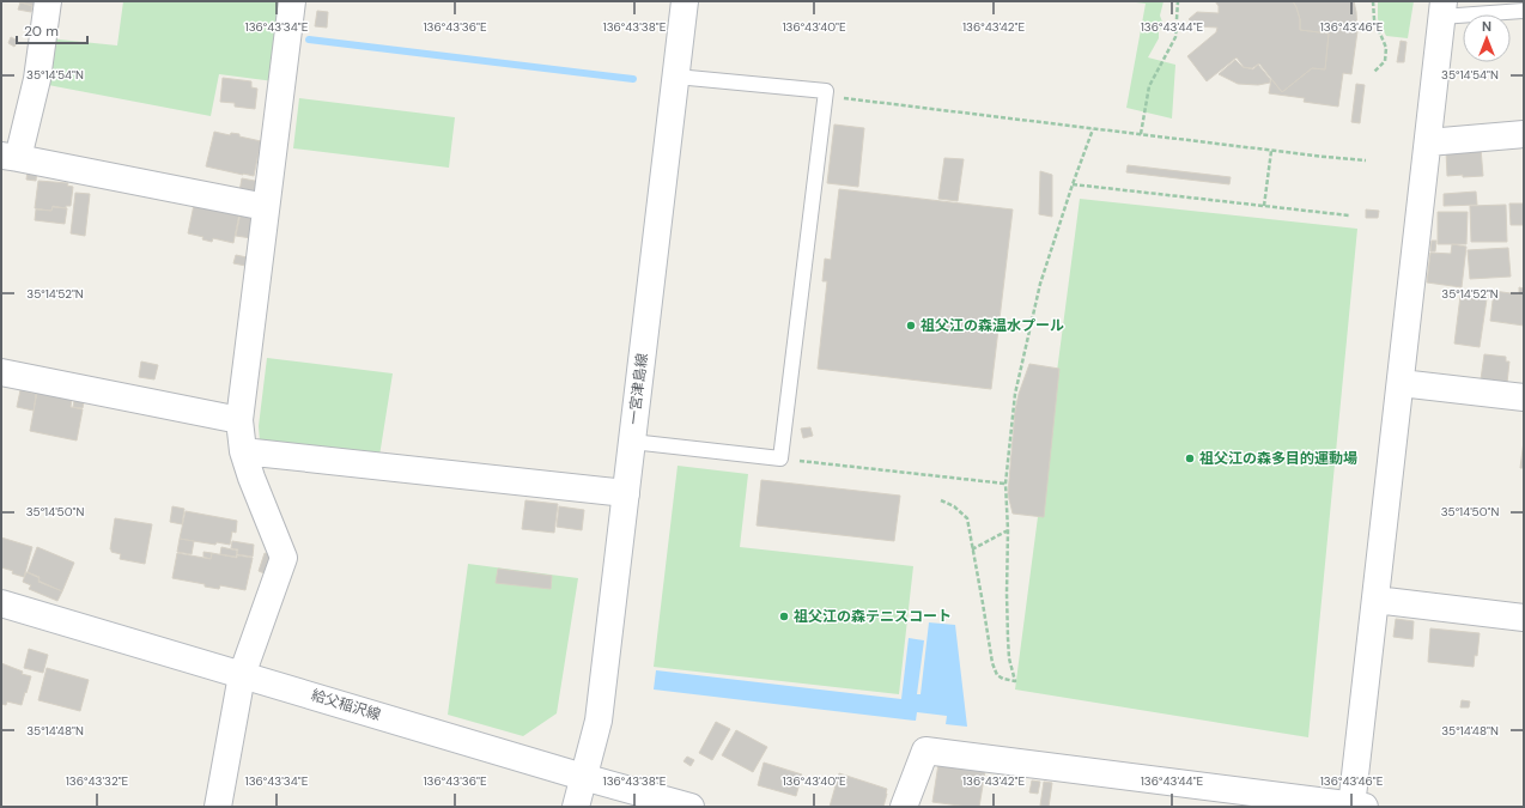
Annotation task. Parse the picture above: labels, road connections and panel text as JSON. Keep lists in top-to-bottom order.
{
  "streets": {
    "street": ["一宮津島線", "給父稲沢線"]
  },
  "crossings": [
    ["一宮津島線", "給父稲沢線"]
  ],
  "places": ["祖父江の森温水プール", "祖父江の森多目的運動場", "祖父江の森テニスコート"],
  "scale_bar": "20 m",
  "north": "top",
  "coordinates": [
    "136°43'34\"E",
    "136°43'36\"E",
    "136°43'38\"E",
    "136°43'40\"E",
    "136°43'42\"E",
    "136°43'44\"E",
    "136°43'46\"E",
    "35°14'54\"N",
    "35°14'52\"N",
    "35°14'50\"N",
    "35°14'48\"N",
    "136°43'32\"E"
  ]
}
